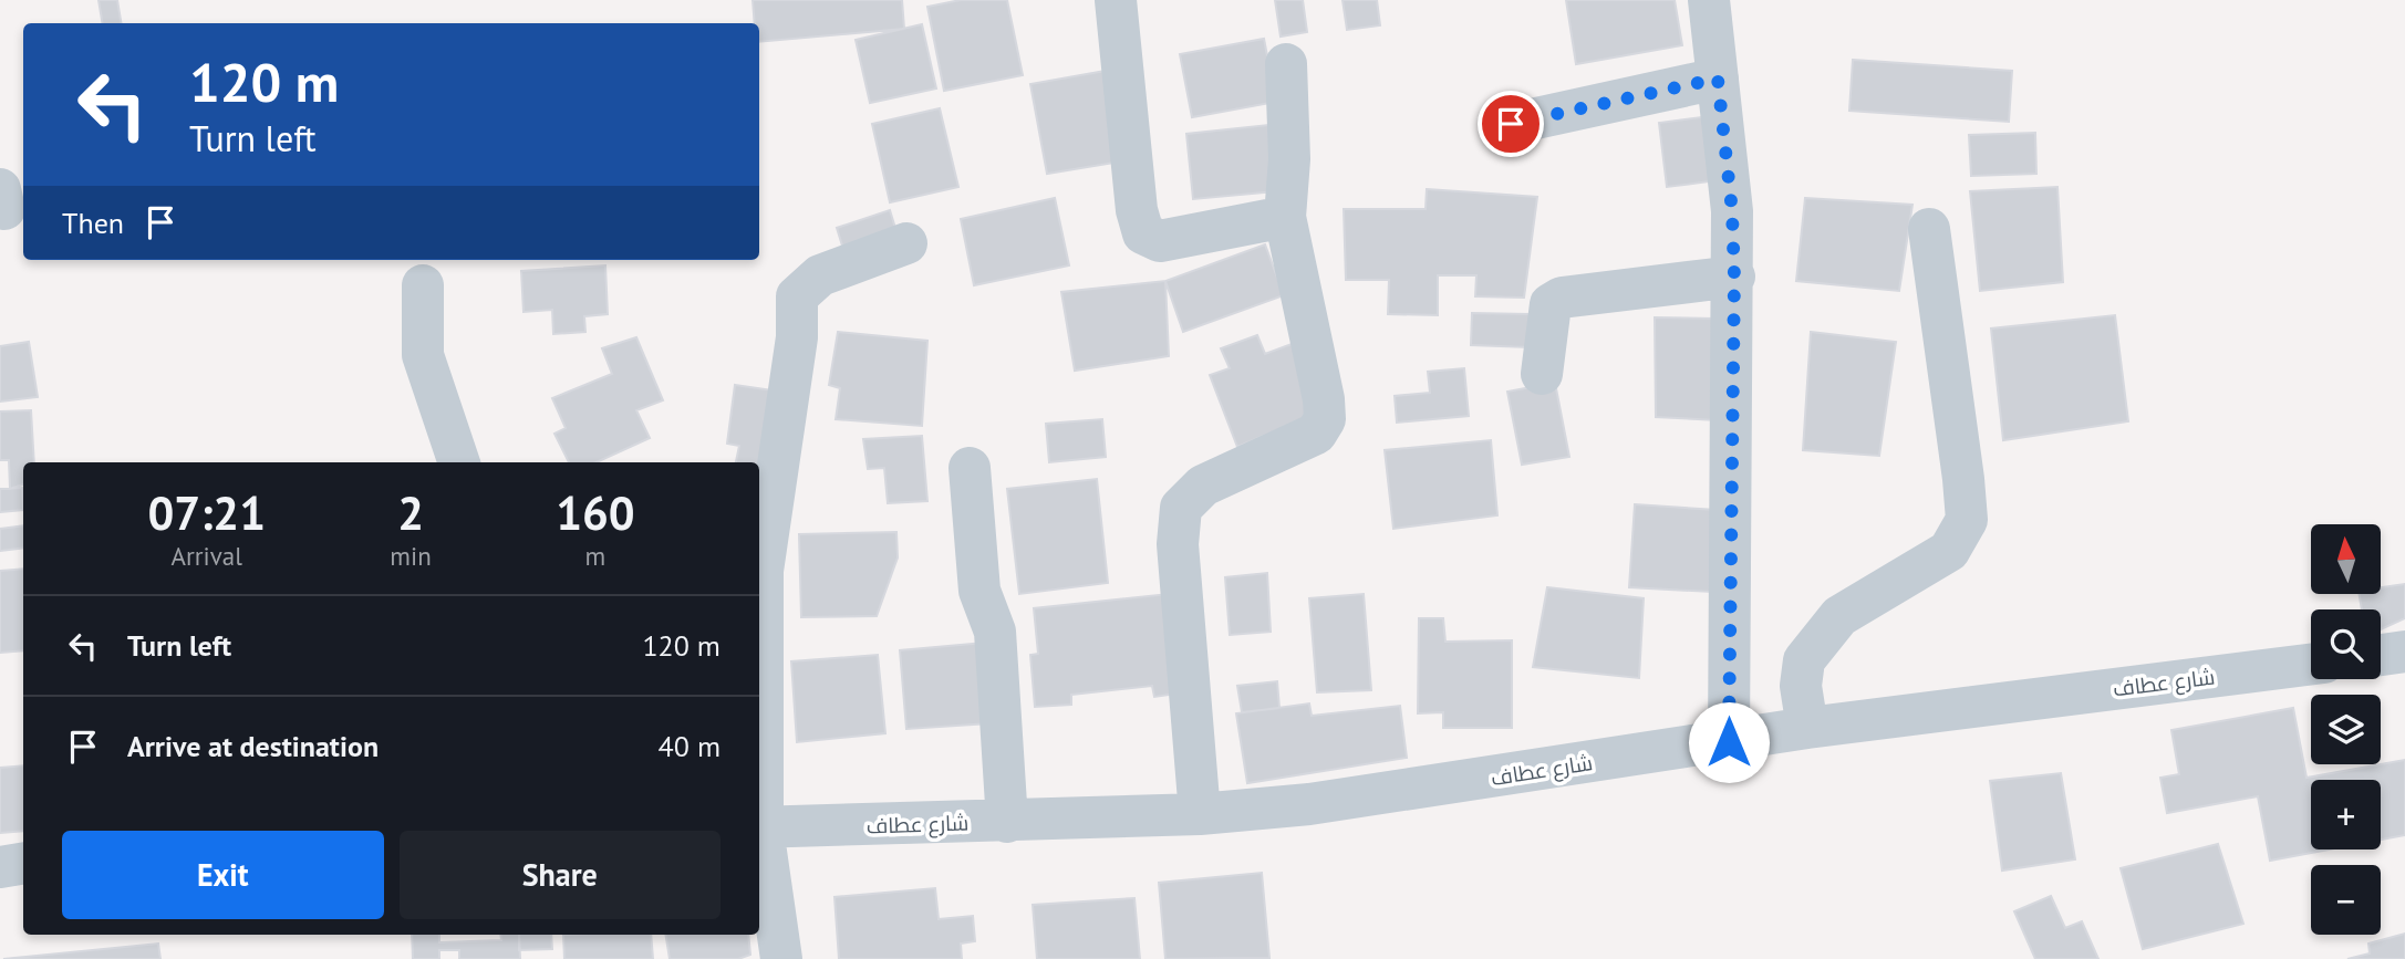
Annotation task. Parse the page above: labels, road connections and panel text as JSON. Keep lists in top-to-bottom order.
{
  "streets": {
    "street": ["شارع عطاف"]
  },
  "north": "top",
  "page": {
    "turn": ["120 m", "Turn left"],
    "then": "Then",
    "eta": [
      "07:21",
      "Arrival",
      "2",
      "min",
      "160",
      "m"
    ],
    "map_buttons": ["+", "−"],
    "list": [
      {
        "name": "Turn left",
        "value": "120 m"
      },
      {
        "name": "Arrive at destination",
        "value": "40 m"
      }
    ],
    "buttons": ["Exit", "Share"]
  }
}
